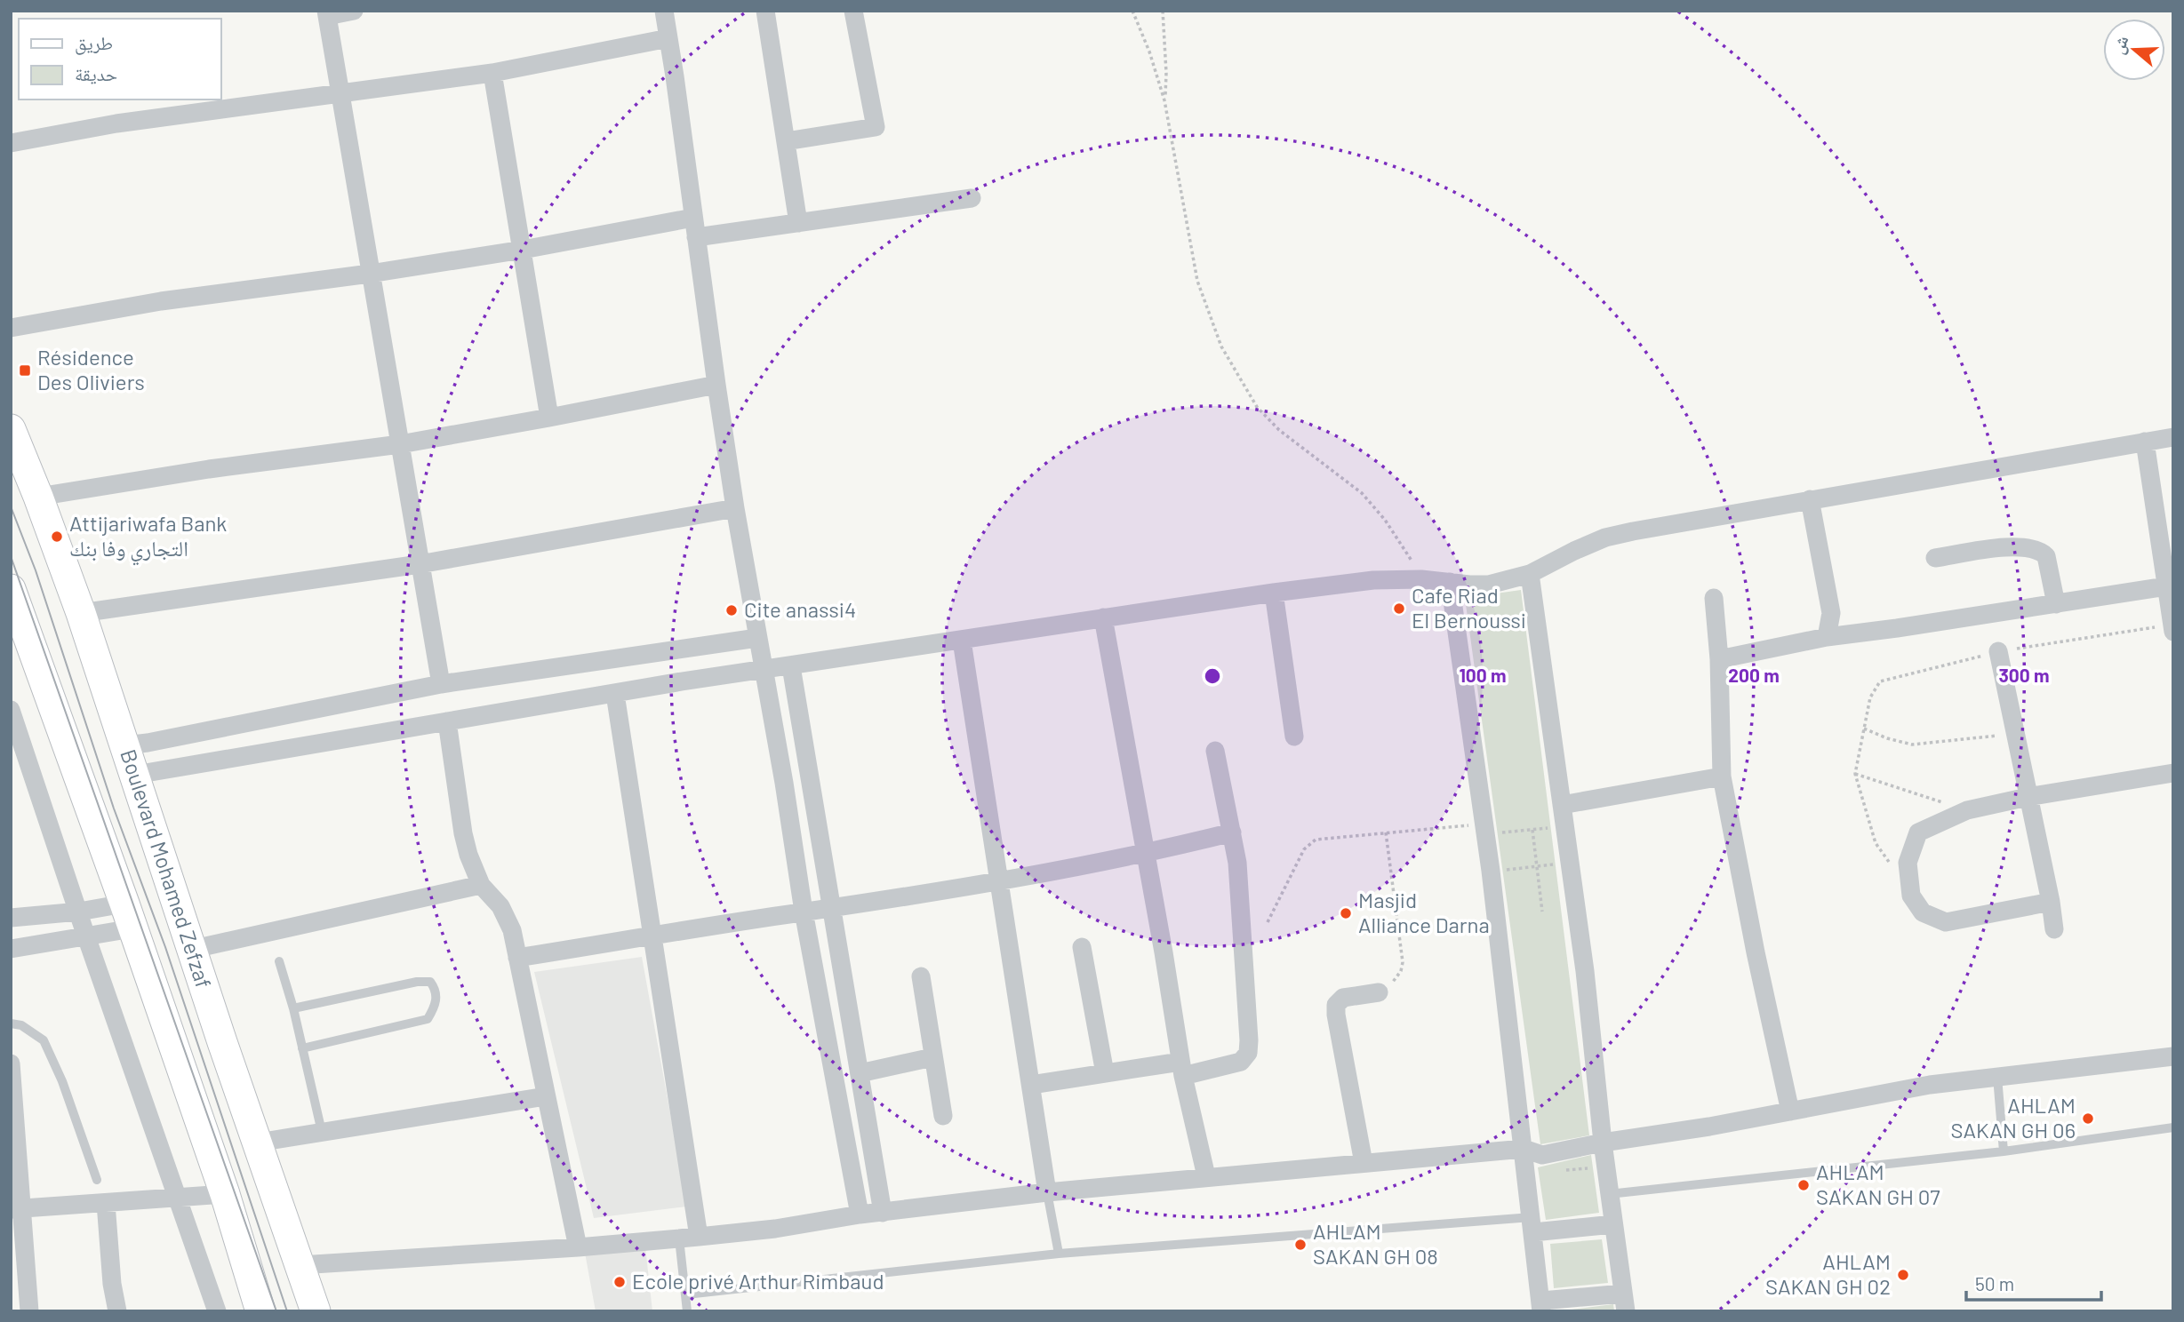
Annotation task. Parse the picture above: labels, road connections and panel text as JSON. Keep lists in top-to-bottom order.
{
  "streets": {
    "main road": ["Boulevard Mohamed Zefzaf"]
  },
  "places": {
    "transit": ["Résidence Des Oliviers"],
    "other": [
      "Attijariwafa Bank التجاري وفا بنك",
      "Cafe Riad El Bernoussi",
      "Cite anassi4",
      "Masjid Alliance Darna",
      "AHLAM SAKAN GH 06",
      "AHLAM SAKAN GH 07",
      "AHLAM SAKAN GH 08",
      "AHLAM SAKAN GH 02",
      "Ecole privé Arthur Rimbaud"
    ]
  },
  "legend": ["طريق", "حديقة"],
  "scale_bar": "50 m",
  "north": "left",
  "rings": ["100 m", "200 m", "300 m"]
}
